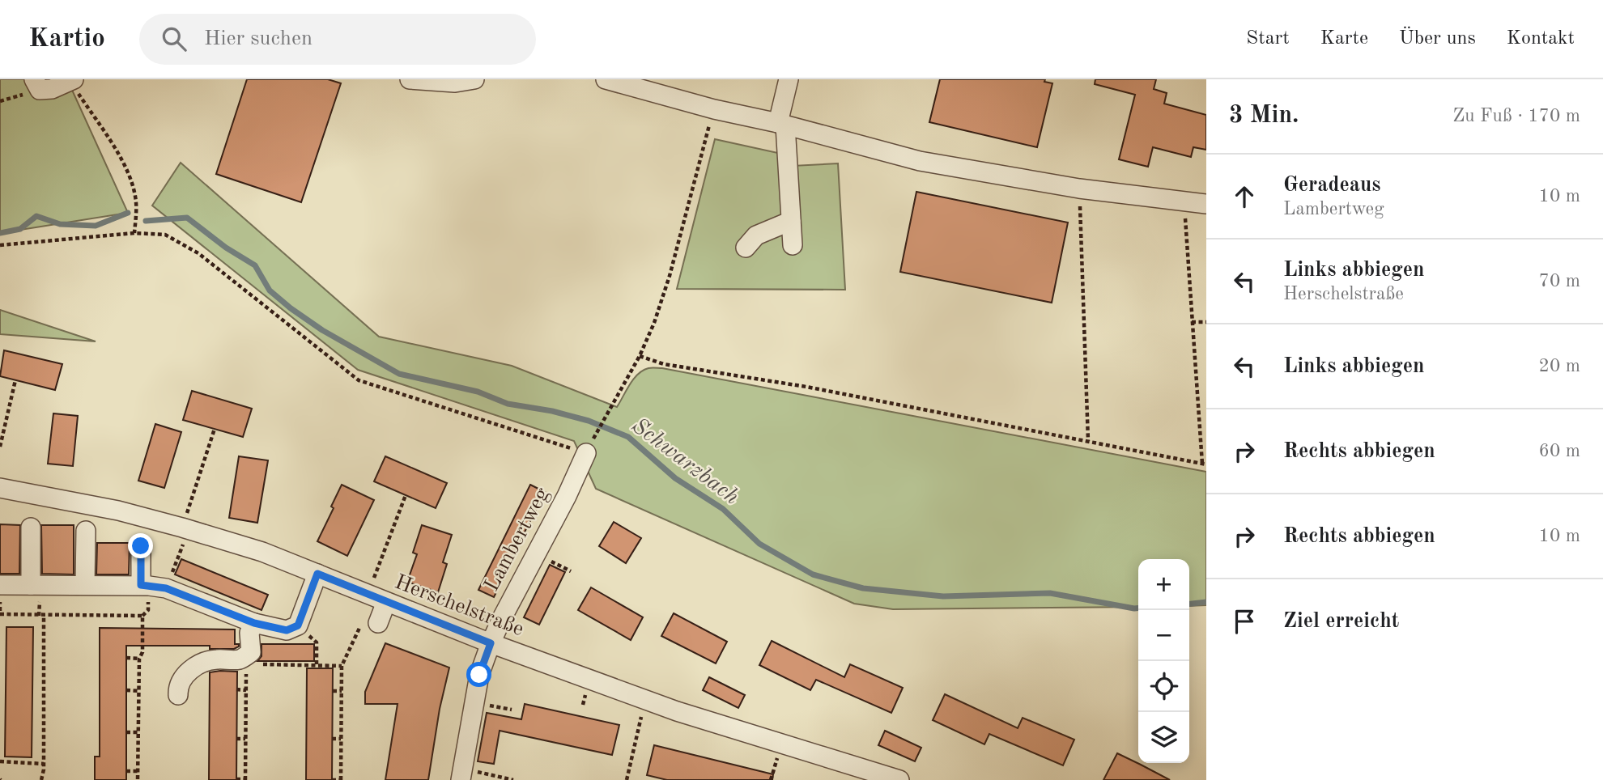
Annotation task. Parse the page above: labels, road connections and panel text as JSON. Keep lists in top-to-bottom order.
{
  "streets": {
    "street": ["Lambertweg", "Herschelstraße"]
  },
  "crossings": [
    ["Lambertweg", "Herschelstraße"]
  ],
  "water": ["Schwarzbach"],
  "page": {
    "header": "Kartio",
    "search": "Hier suchen",
    "nav": [
      "Start",
      "Karte",
      "Über uns",
      "Kontakt"
    ],
    "heading": ["3 Min.", "Zu Fuß · 170 m"],
    "list": [
      ["Geradeaus", "Lambertweg", "10 m"],
      ["Links abbiegen", "Herschelstraße", "70 m"],
      ["Links abbiegen", "20 m"],
      ["Rechts abbiegen", "60 m"],
      ["Rechts abbiegen", "10 m"],
      "Ziel erreicht"
    ],
    "map_buttons": ["+", "−"]
  }
}
